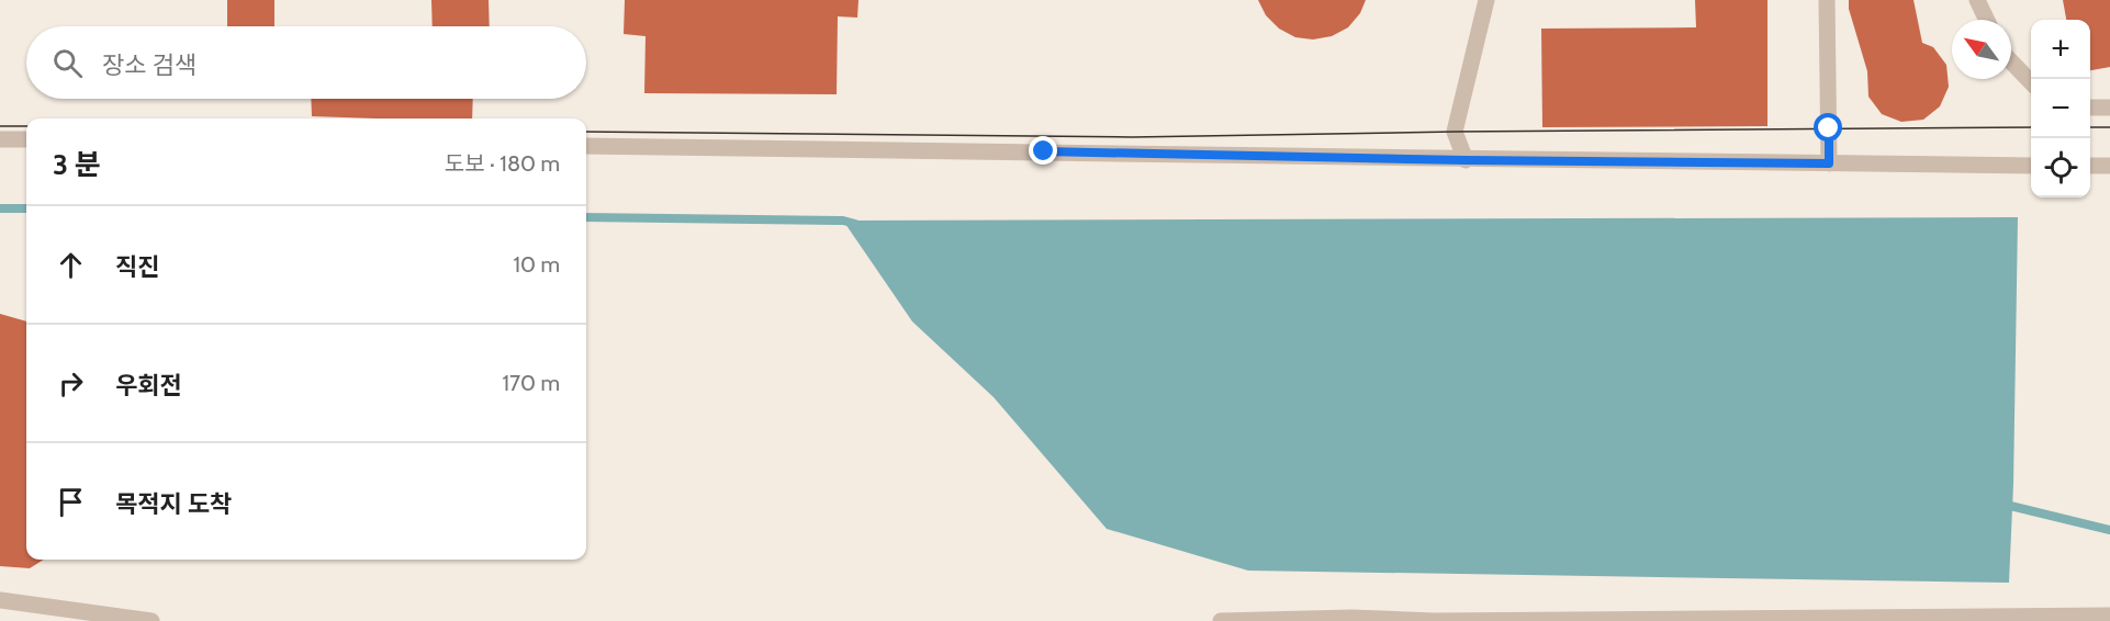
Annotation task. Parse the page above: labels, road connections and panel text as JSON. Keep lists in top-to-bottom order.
{
  "north": "top left",
  "page": {
    "map_buttons": ["+", "−"],
    "search": "장소 검색",
    "heading": ["3 분", "도보 · 180 m"],
    "list": [
      ["직진", "10 m"],
      ["우회전", "170 m"],
      "목적지 도착"
    ]
  }
}
